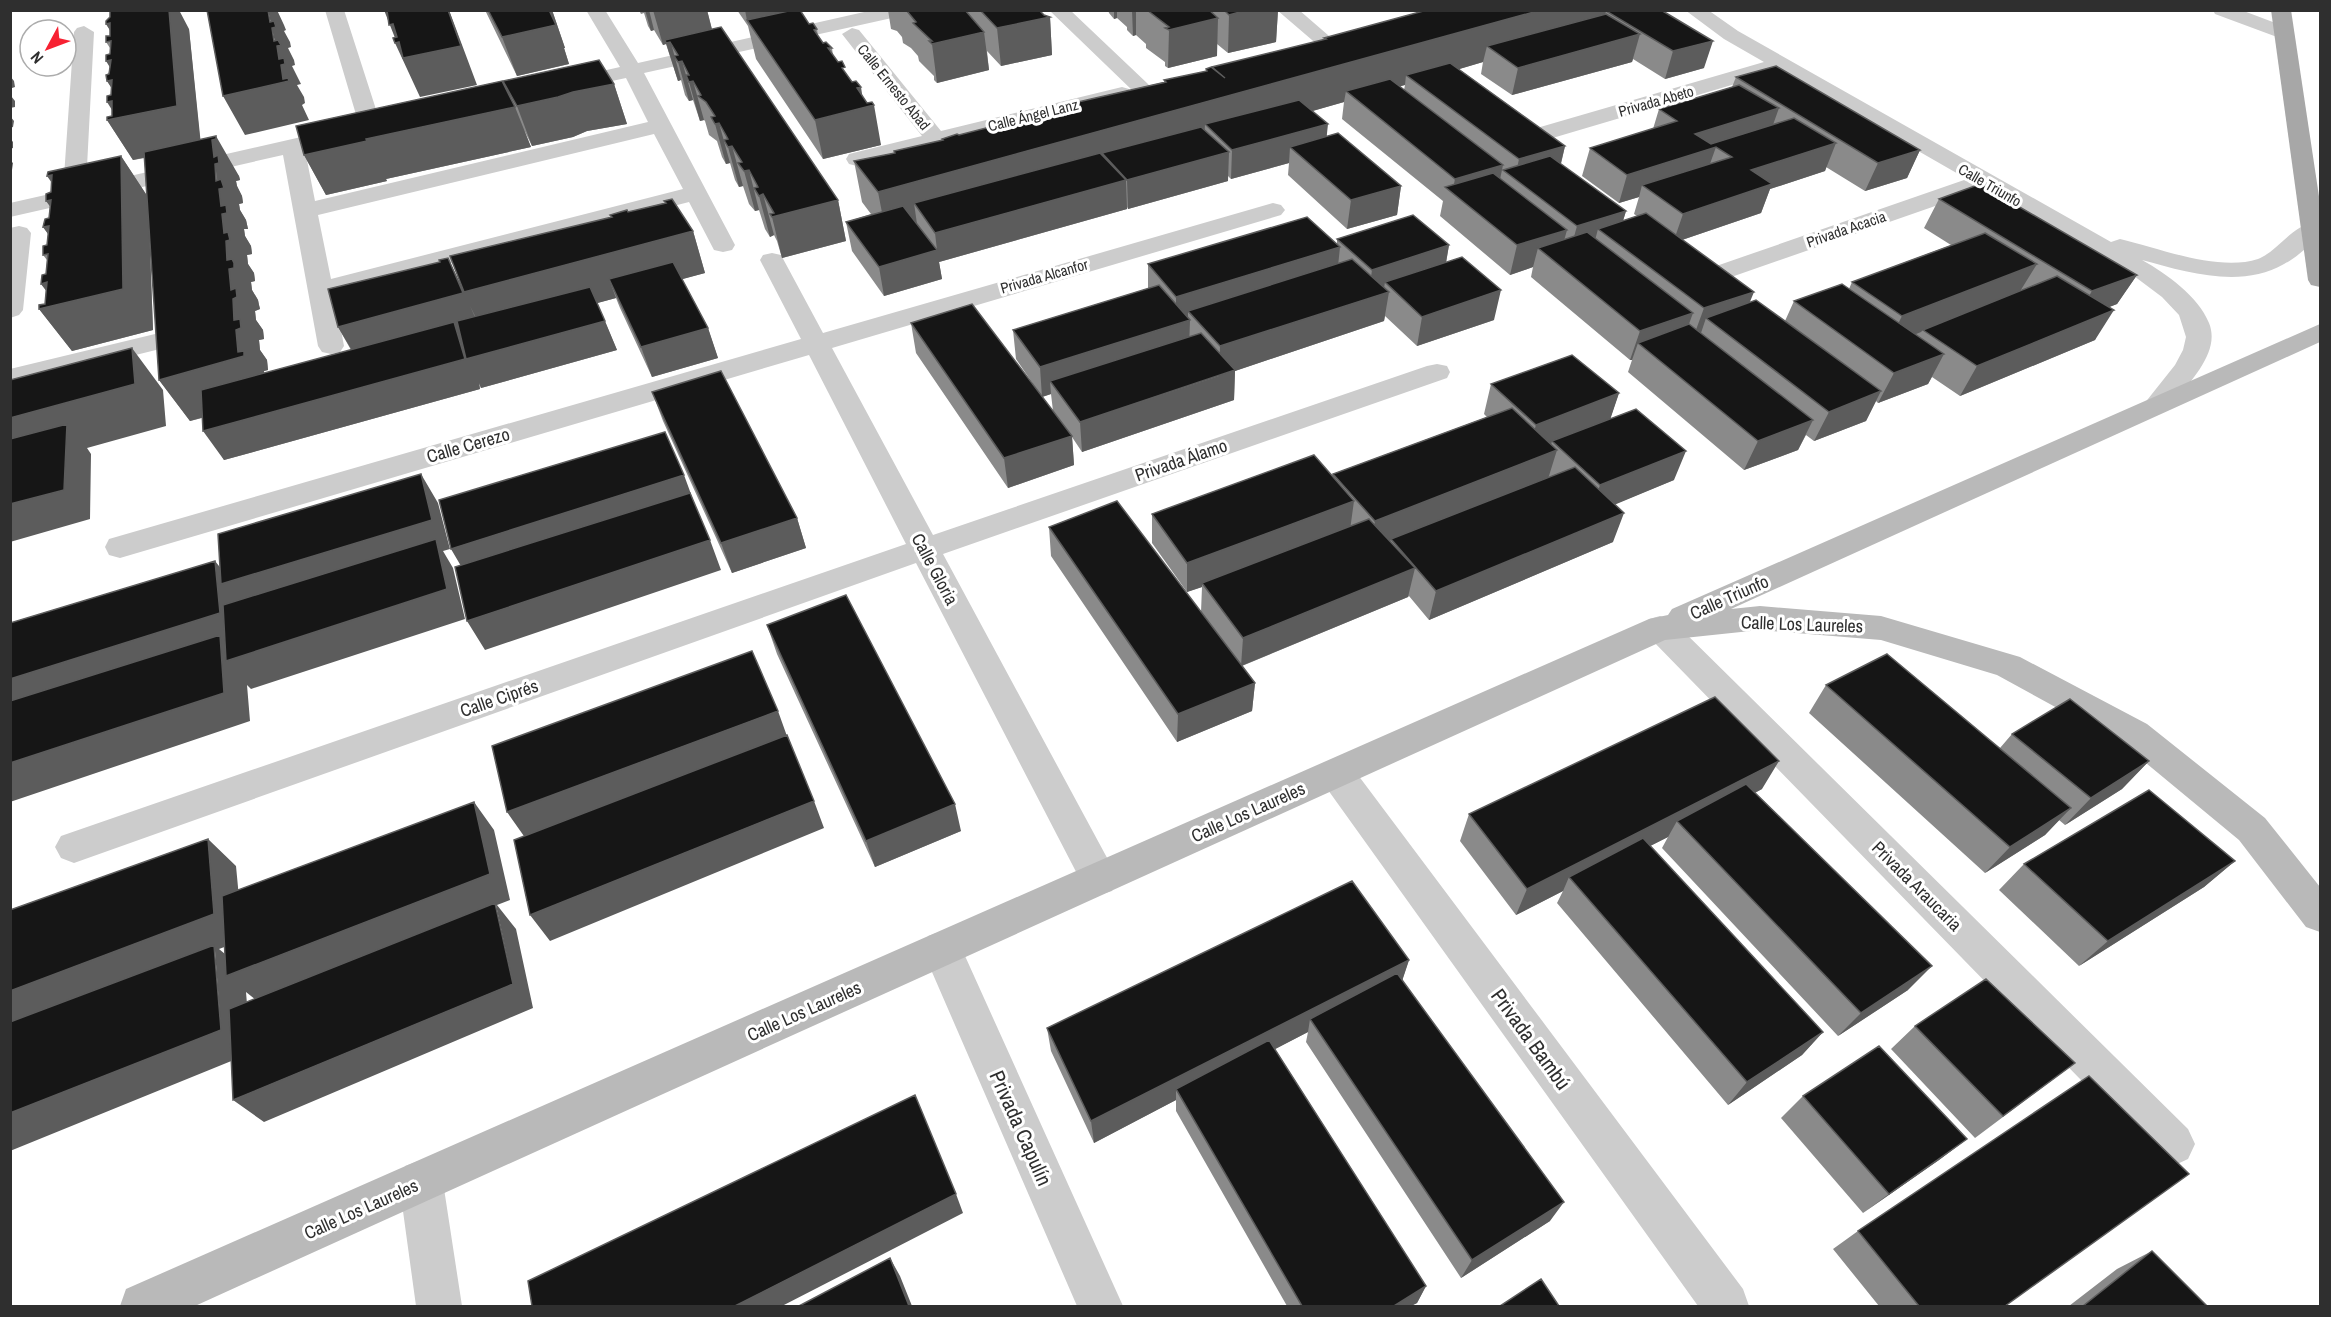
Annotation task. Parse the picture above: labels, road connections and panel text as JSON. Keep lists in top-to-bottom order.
{
  "streets": {
    "street": [
      "Calle Ernesto Abad",
      "Privada Abeto",
      "Calle Ángel Lanz",
      "Calle Triunfo",
      "Privada Acacia",
      "Privada Alcanfor",
      "Calle Cerezo",
      "Privada Álamo",
      "Calle Gloria",
      "Calle Los Laureles",
      "Calle Ciprés",
      "Privada Araucaria",
      "Privada Bambú",
      "Privada Capulín"
    ]
  },
  "crossings": [
    ["Calle Ernesto Abad", "Calle Ángel Lanz"],
    ["Privada Abeto", "Calle Triunfo"],
    ["Calle Triunfo", "Privada Acacia"],
    ["Calle Triunfo", "Calle Los Laureles"],
    ["Calle Triunfo", "Privada Araucaria"],
    ["Privada Alcanfor", "Calle Cerezo"],
    ["Privada Alcanfor", "Calle Gloria"],
    ["Calle Cerezo", "Calle Gloria"],
    ["Privada Álamo", "Calle Gloria"],
    ["Privada Álamo", "Calle Ciprés"],
    ["Calle Gloria", "Calle Los Laureles"],
    ["Calle Gloria", "Calle Ciprés"],
    ["Calle Los Laureles", "Privada Araucaria"],
    ["Calle Los Laureles", "Privada Bambú"],
    ["Calle Los Laureles", "Privada Capulín"]
  ],
  "north": "bottom left"
}
